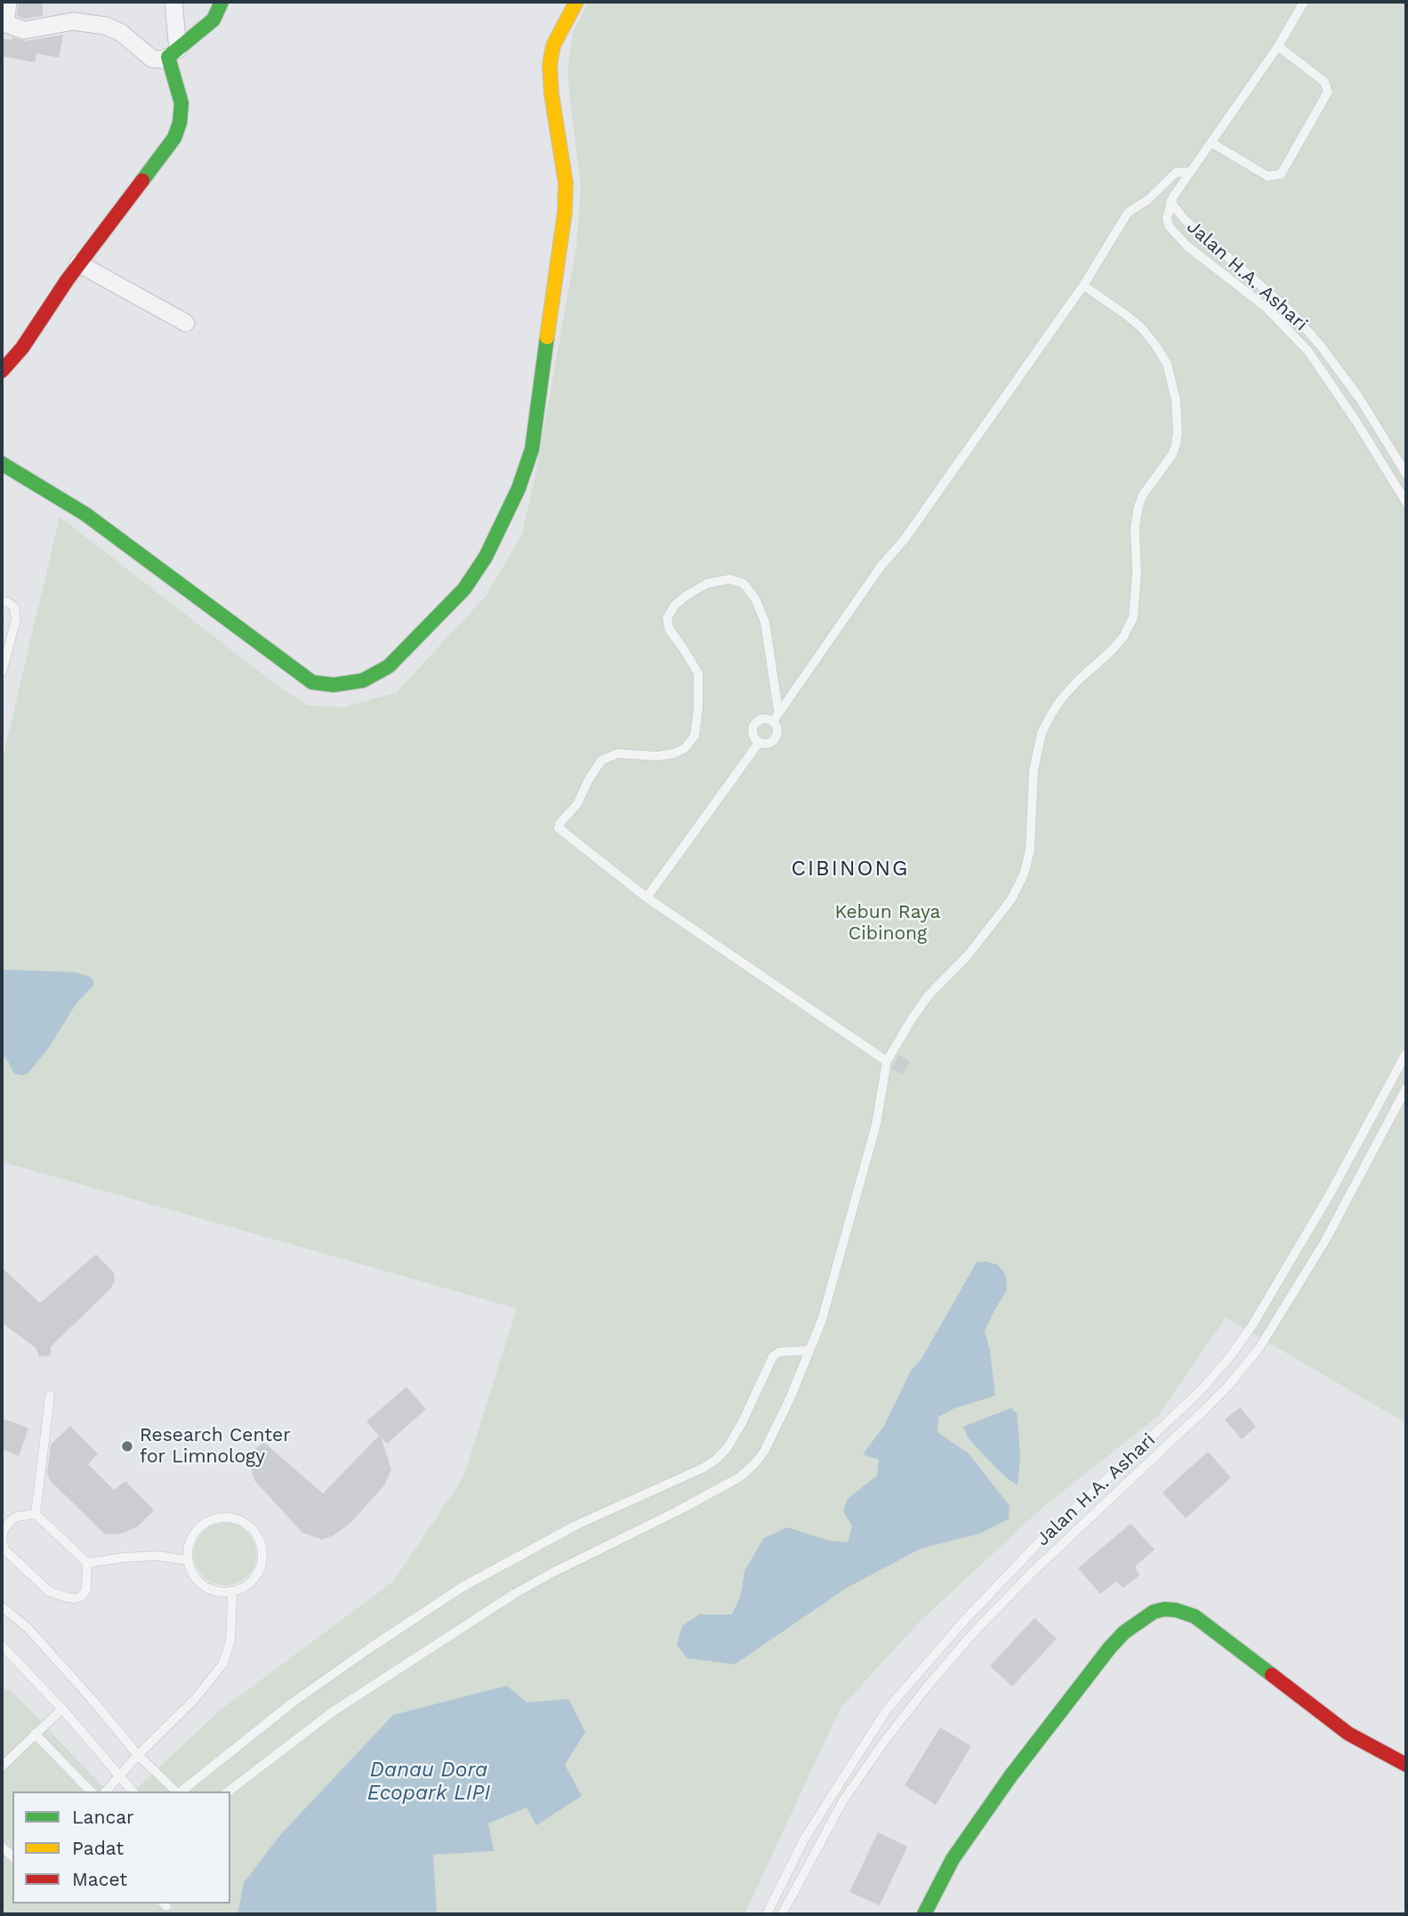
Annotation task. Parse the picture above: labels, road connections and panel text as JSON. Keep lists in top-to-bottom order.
{
  "streets": {
    "lane": ["Jalan H.A. Ashari"]
  },
  "districts": ["CIBINONG"],
  "water": ["Danau Dora Ecopark LIPI"],
  "parks": ["Kebun Raya Cibinong"],
  "places": ["Research Center for Limnology"],
  "legend": ["Lancar", "Padat", "Macet"]
}
